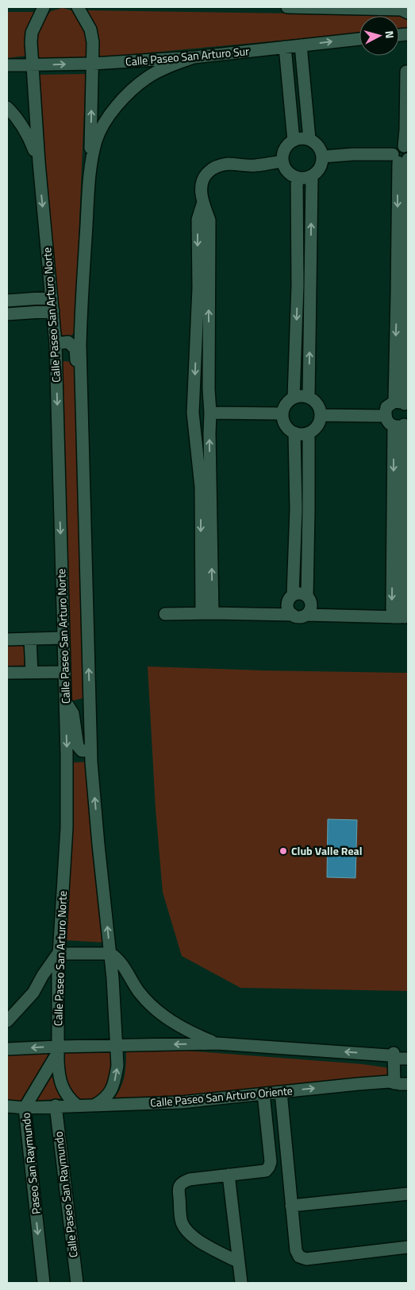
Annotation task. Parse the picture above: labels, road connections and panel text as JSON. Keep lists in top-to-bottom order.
{
  "streets": {
    "street": [
      "Calle Paseo San Arturo Sur",
      "Calle Paseo San Arturo Norte",
      "Calle Paseo San Arturo Oriente",
      "Paseo San Raymundo",
      "Calle Paseo San Raymundo"
    ]
  },
  "crossings": [
    ["Calle Paseo San Arturo Sur", "Calle Paseo San Arturo Norte"],
    ["Calle Paseo San Arturo Norte", "Calle Paseo San Arturo Oriente"],
    ["Calle Paseo San Arturo Norte", "Paseo San Raymundo"],
    ["Calle Paseo San Arturo Oriente", "Paseo San Raymundo"],
    ["Calle Paseo San Arturo Oriente", "Calle Paseo San Raymundo"]
  ],
  "one_way": ["Paseo San Raymundo"],
  "places": ["Club Valle Real"],
  "north": "right"
}
